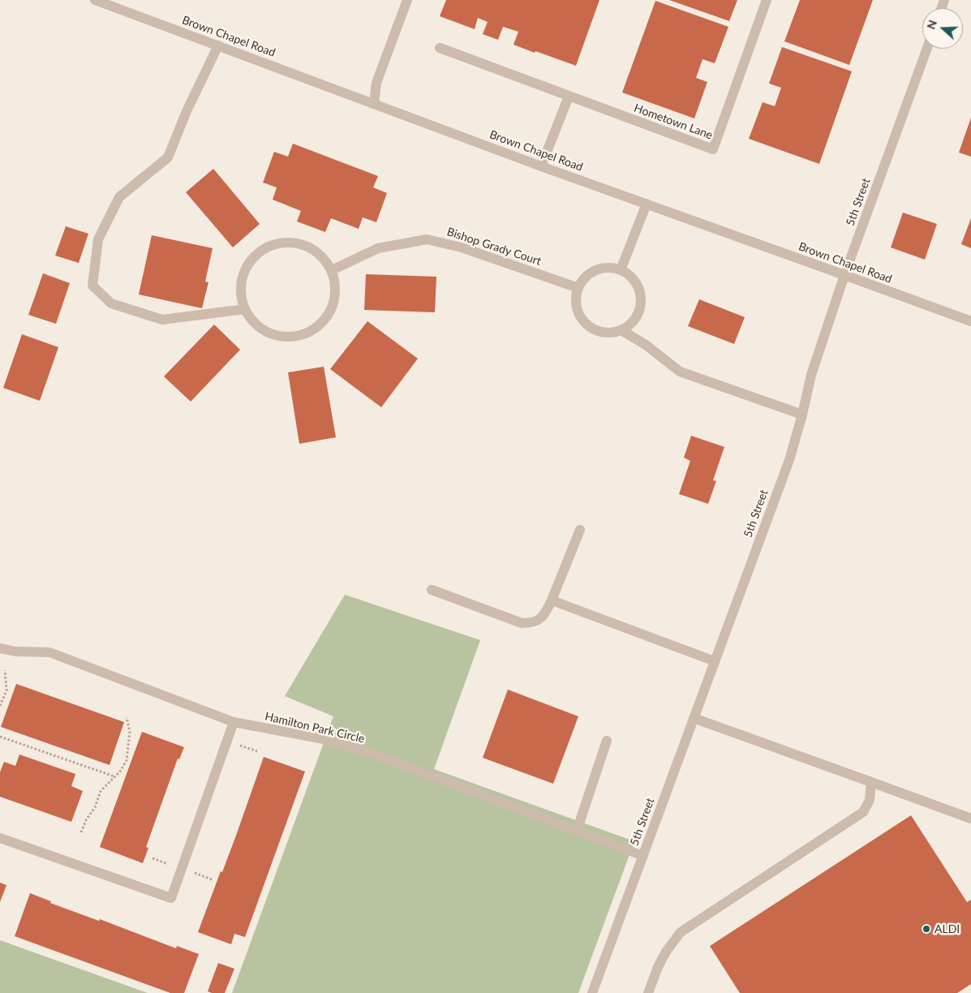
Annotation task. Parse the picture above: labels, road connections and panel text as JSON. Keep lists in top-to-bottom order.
{
  "streets": {
    "street": [
      "Brown Chapel Road",
      "Hometown Lane",
      "5th Street",
      "Bishop Grady Court",
      "Hamilton Park Circle"
    ]
  },
  "crossings": [
    ["Brown Chapel Road", "5th Street"],
    ["5th Street", "Hamilton Park Circle"]
  ],
  "places": ["ALDI"],
  "north": "left"
}
